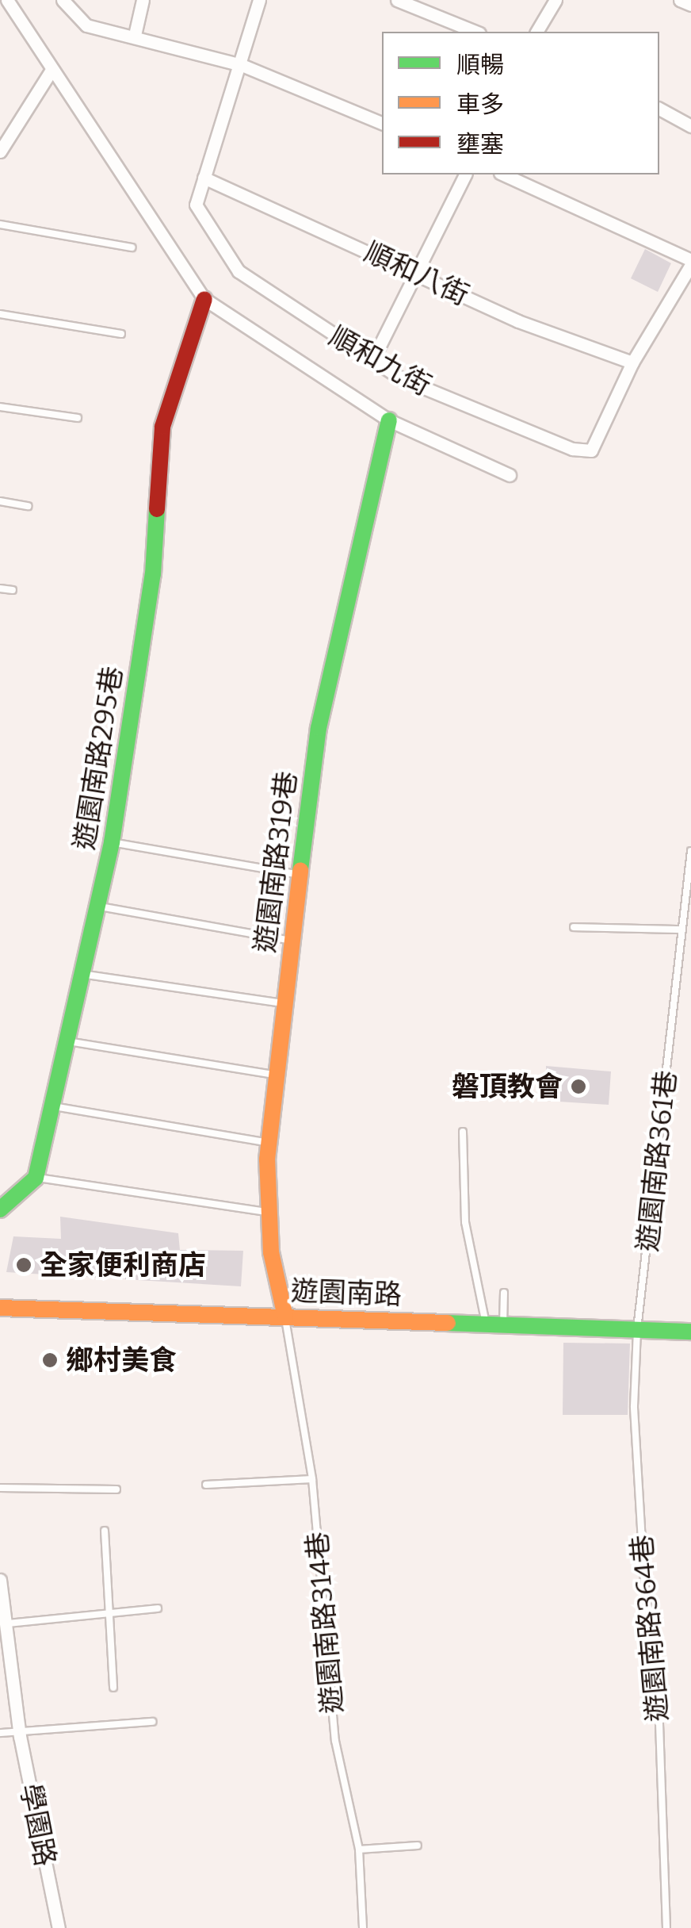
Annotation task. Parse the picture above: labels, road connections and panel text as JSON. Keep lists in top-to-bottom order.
{
  "streets": {
    "street": [
      "順和八街",
      "順和九街",
      "遊園南路295巷",
      "遊園南路319巷",
      "遊園南路",
      "學園路"
    ],
    "lane": ["遊園南路361巷", "遊園南路314巷", "遊園南路364巷"]
  },
  "crossings": [
    ["順和八街", "順和九街"],
    ["遊園南路319巷", "遊園南路"],
    ["遊園南路319巷", "遊園南路314巷"],
    ["遊園南路361巷", "遊園南路"],
    ["遊園南路361巷", "遊園南路364巷"],
    ["遊園南路", "遊園南路314巷"],
    ["遊園南路", "遊園南路364巷"]
  ],
  "places": ["磐頂教會", "全家便利商店", "鄉村美食"],
  "legend": ["順暢", "車多", "壅塞"]
}
